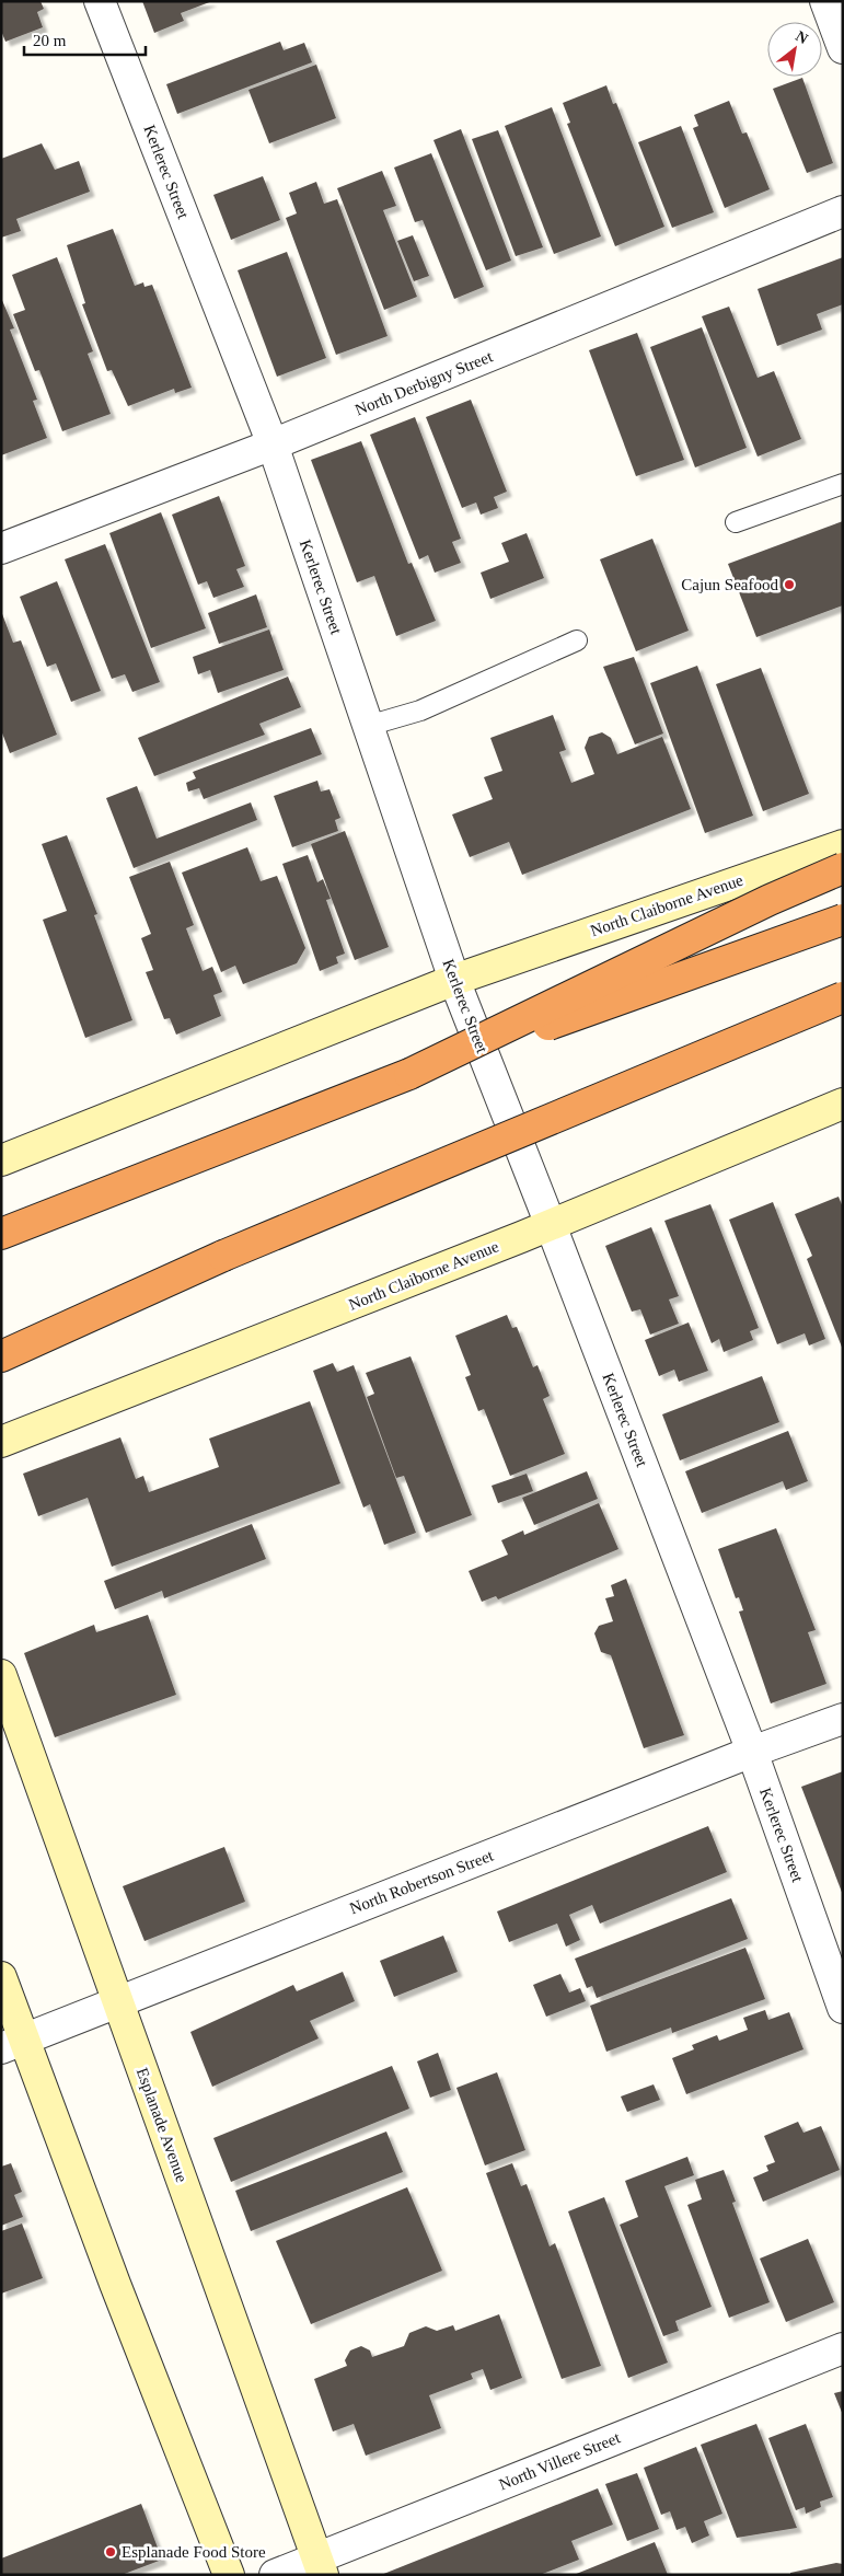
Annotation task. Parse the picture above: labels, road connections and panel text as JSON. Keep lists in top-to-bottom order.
{
  "streets": {
    "main road": ["North Claiborne Avenue", "Esplanade Avenue"],
    "street": [
      "Kerlerec Street",
      "North Derbigny Street",
      "North Robertson Street",
      "North Villere Street"
    ]
  },
  "crossings": [
    ["Kerlerec Street", "North Derbigny Street"],
    ["Kerlerec Street", "North Claiborne Avenue"],
    ["Kerlerec Street", "North Robertson Street"],
    ["North Robertson Street", "Esplanade Avenue"],
    ["Esplanade Avenue", "North Villere Street"]
  ],
  "places": ["Cajun Seafood", "Esplanade Food Store"],
  "scale_bar": "20 m",
  "north": "top right"
}
